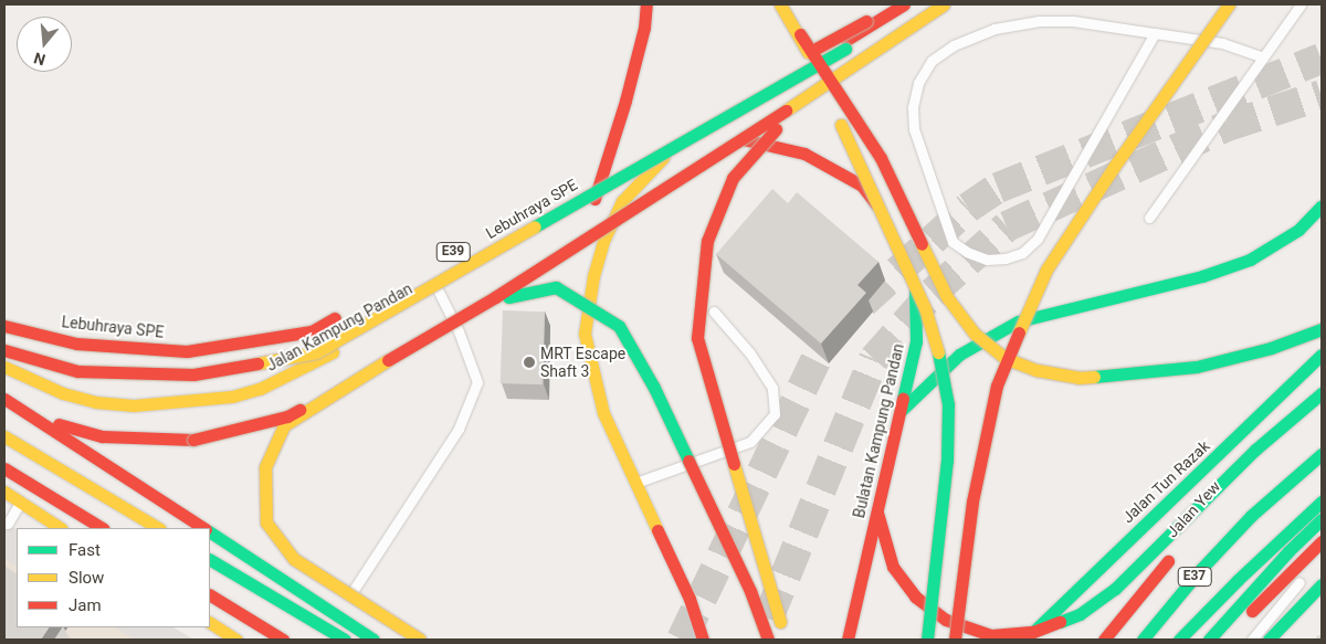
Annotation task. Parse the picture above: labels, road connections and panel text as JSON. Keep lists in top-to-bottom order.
{
  "streets": {
    "main road": [
      "Lebuhraya SPE",
      "E39",
      "Jalan Kampung Pandan",
      "Bulatan Kampung Pandan",
      "Jalan Tun Razak",
      "Jalan Yew",
      "E37"
    ]
  },
  "crossings": [
    ["Jalan Kampung Pandan", "Bulatan Kampung Pandan"]
  ],
  "places": ["MRT Escape Shaft 3"],
  "legend": ["Fast", "Slow", "Jam"],
  "north": "bottom"
}
